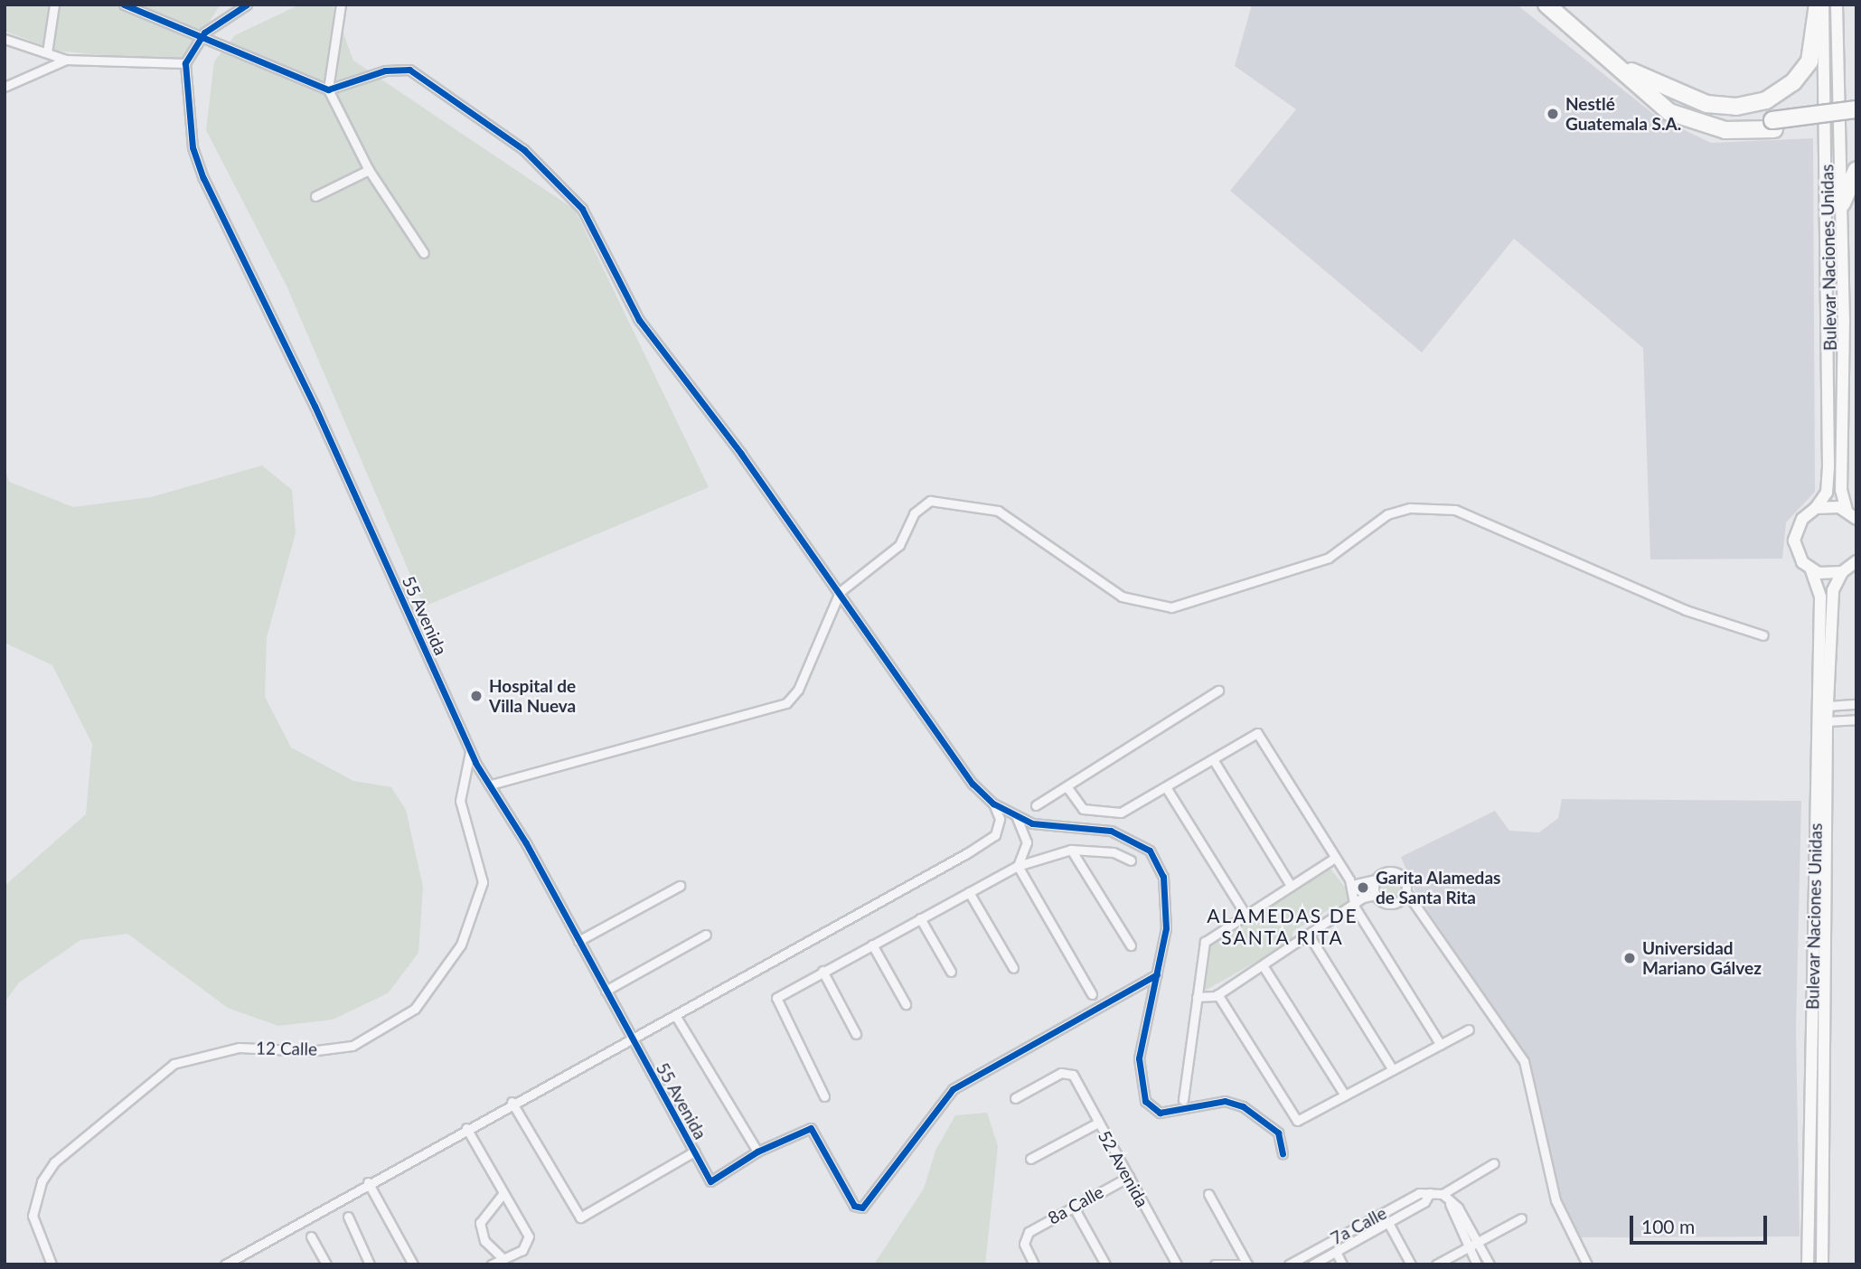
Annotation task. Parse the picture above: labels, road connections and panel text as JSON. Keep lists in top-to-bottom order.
{
  "streets": {
    "main road": ["Bulevar Naciones Unidas"],
    "street": [
      "55 Avenida",
      "12 Calle",
      "52 Avenida",
      "8a Calle",
      "7a Calle"
    ]
  },
  "crossings": [
    ["55 Avenida", "12 Calle"],
    ["52 Avenida", "8a Calle"]
  ],
  "districts": ["ALAMEDAS DE SANTA RITA"],
  "places": [
    "Nestlé Guatemala S.A.",
    "Hospital de Villa Nueva",
    "Garita Alamedas de Santa Rita",
    "Universidad Mariano Gálvez"
  ],
  "scale_bar": "100 m"
}
